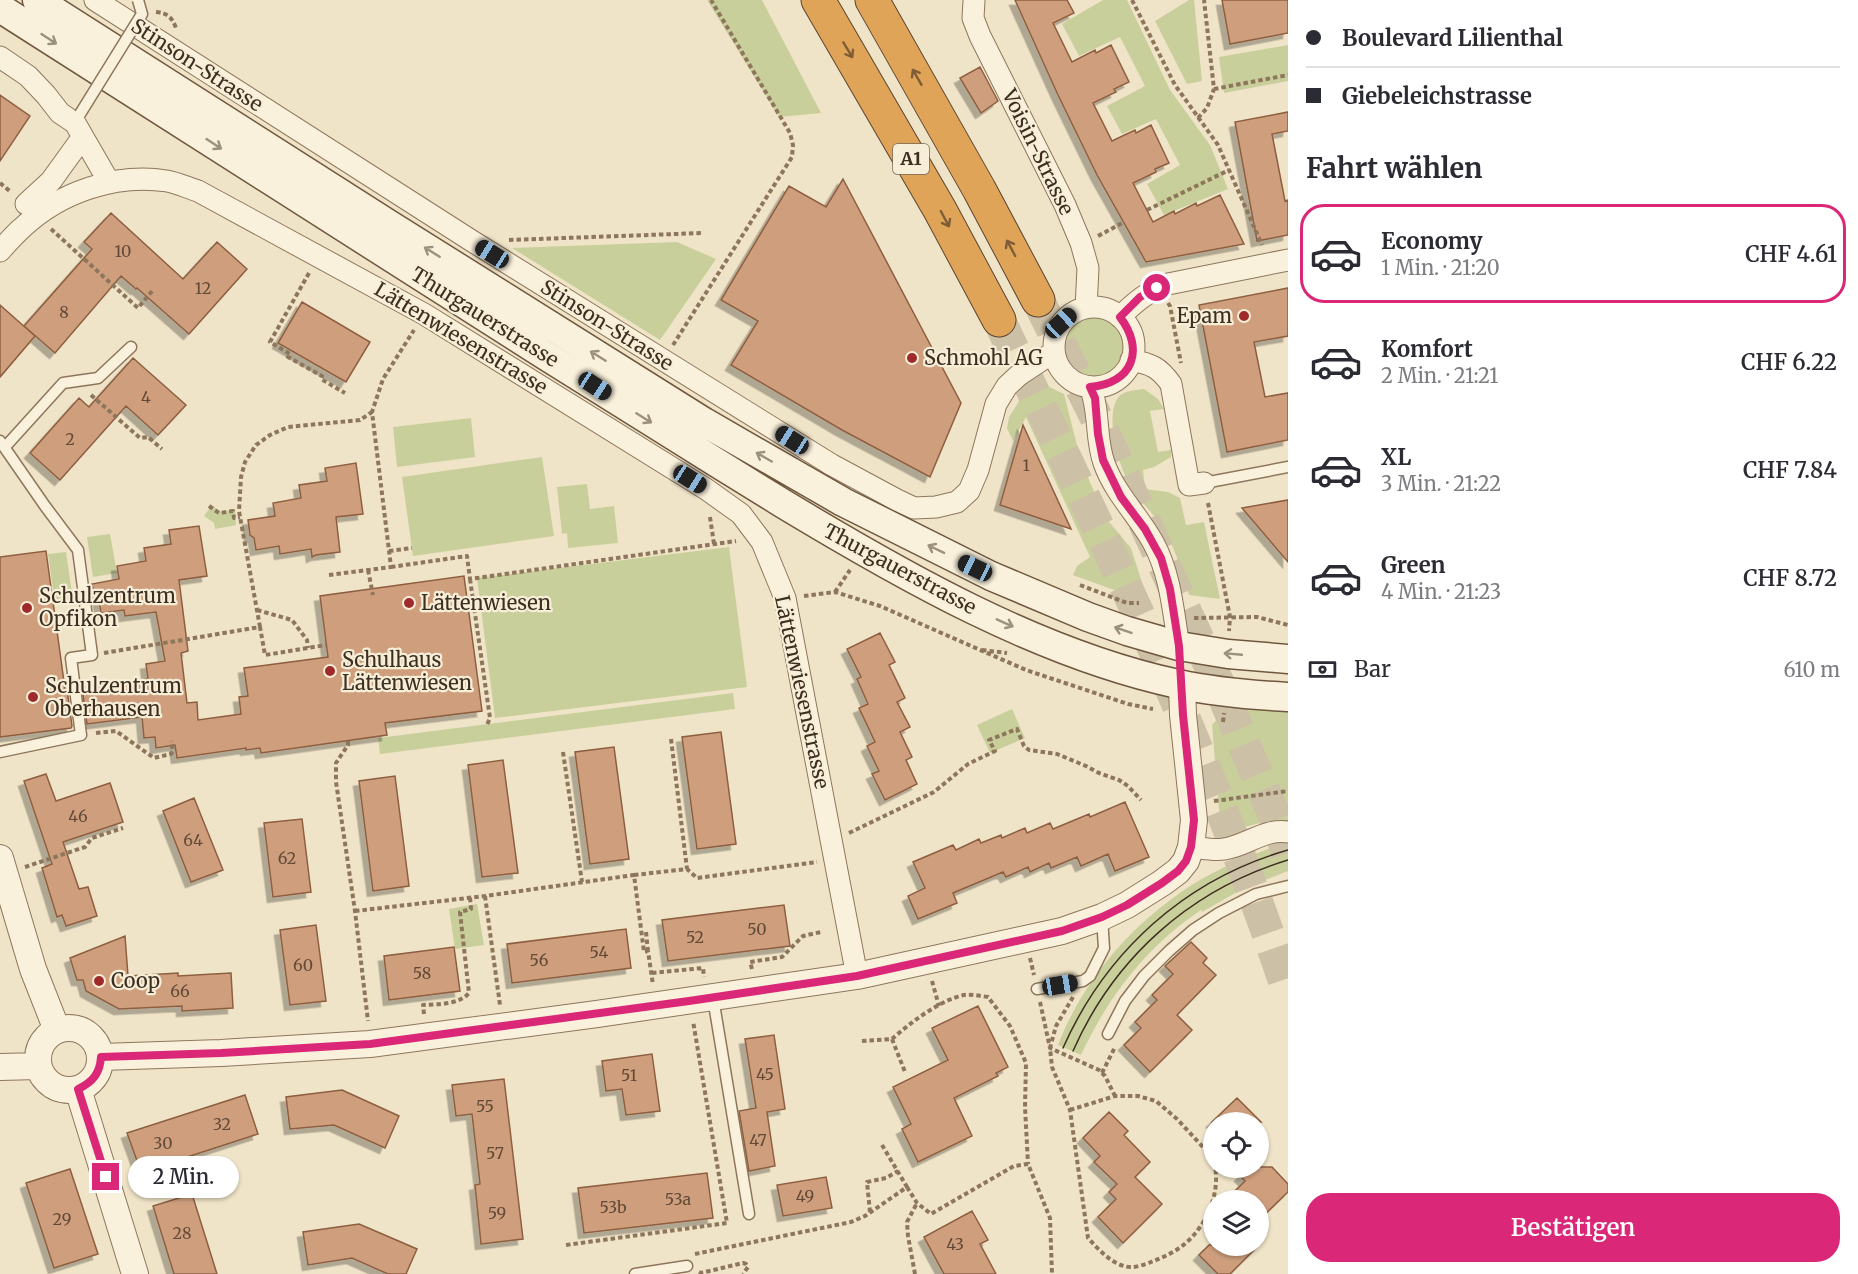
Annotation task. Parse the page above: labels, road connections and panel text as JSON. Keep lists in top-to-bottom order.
{
  "streets": {
    "highway": ["A1"],
    "main road": ["Thurgauerstrasse"],
    "street": ["Stinson-Strasse", "Voisin-Strasse", "Lättenwiesenstrasse"]
  },
  "crossings": [
    ["Stinson-Strasse", "Voisin-Strasse"]
  ],
  "places": [
    "Epam",
    "Schmohl AG",
    "Lättenwiesen",
    "Schulzentrum Opfikon",
    "Schulhaus Lättenwiesen",
    "Schulzentrum Oberhausen",
    "Coop"
  ],
  "house_numbers": [
    "10",
    "12",
    "8",
    "4",
    "2",
    "1",
    "46",
    "64",
    "62",
    "50",
    "52",
    "54",
    "56",
    "60",
    "58",
    "66",
    "45",
    "51",
    "55",
    "32",
    "47",
    "30",
    "57",
    "49",
    "53a",
    "53b",
    "59",
    "29",
    "28",
    "43"
  ],
  "page": {
    "banner": ["Boulevard Lilienthal", "Giebeleichstrasse"],
    "heading": "Fahrt wählen",
    "list": [
      {
        "name": "Economy",
        "note": "1 Min. · 21:20",
        "value": "CHF 4.61"
      },
      {
        "name": "Komfort",
        "note": "2 Min. · 21:21",
        "value": "CHF 6.22"
      },
      {
        "name": "XL",
        "note": "3 Min. · 21:22",
        "value": "CHF 7.84"
      },
      {
        "name": "Green",
        "note": "4 Min. · 21:23",
        "value": "CHF 8.72"
      }
    ],
    "pay": ["Bar", "610 m"],
    "bubble": "2 Min.",
    "buttons": "Bestätigen"
  }
}
